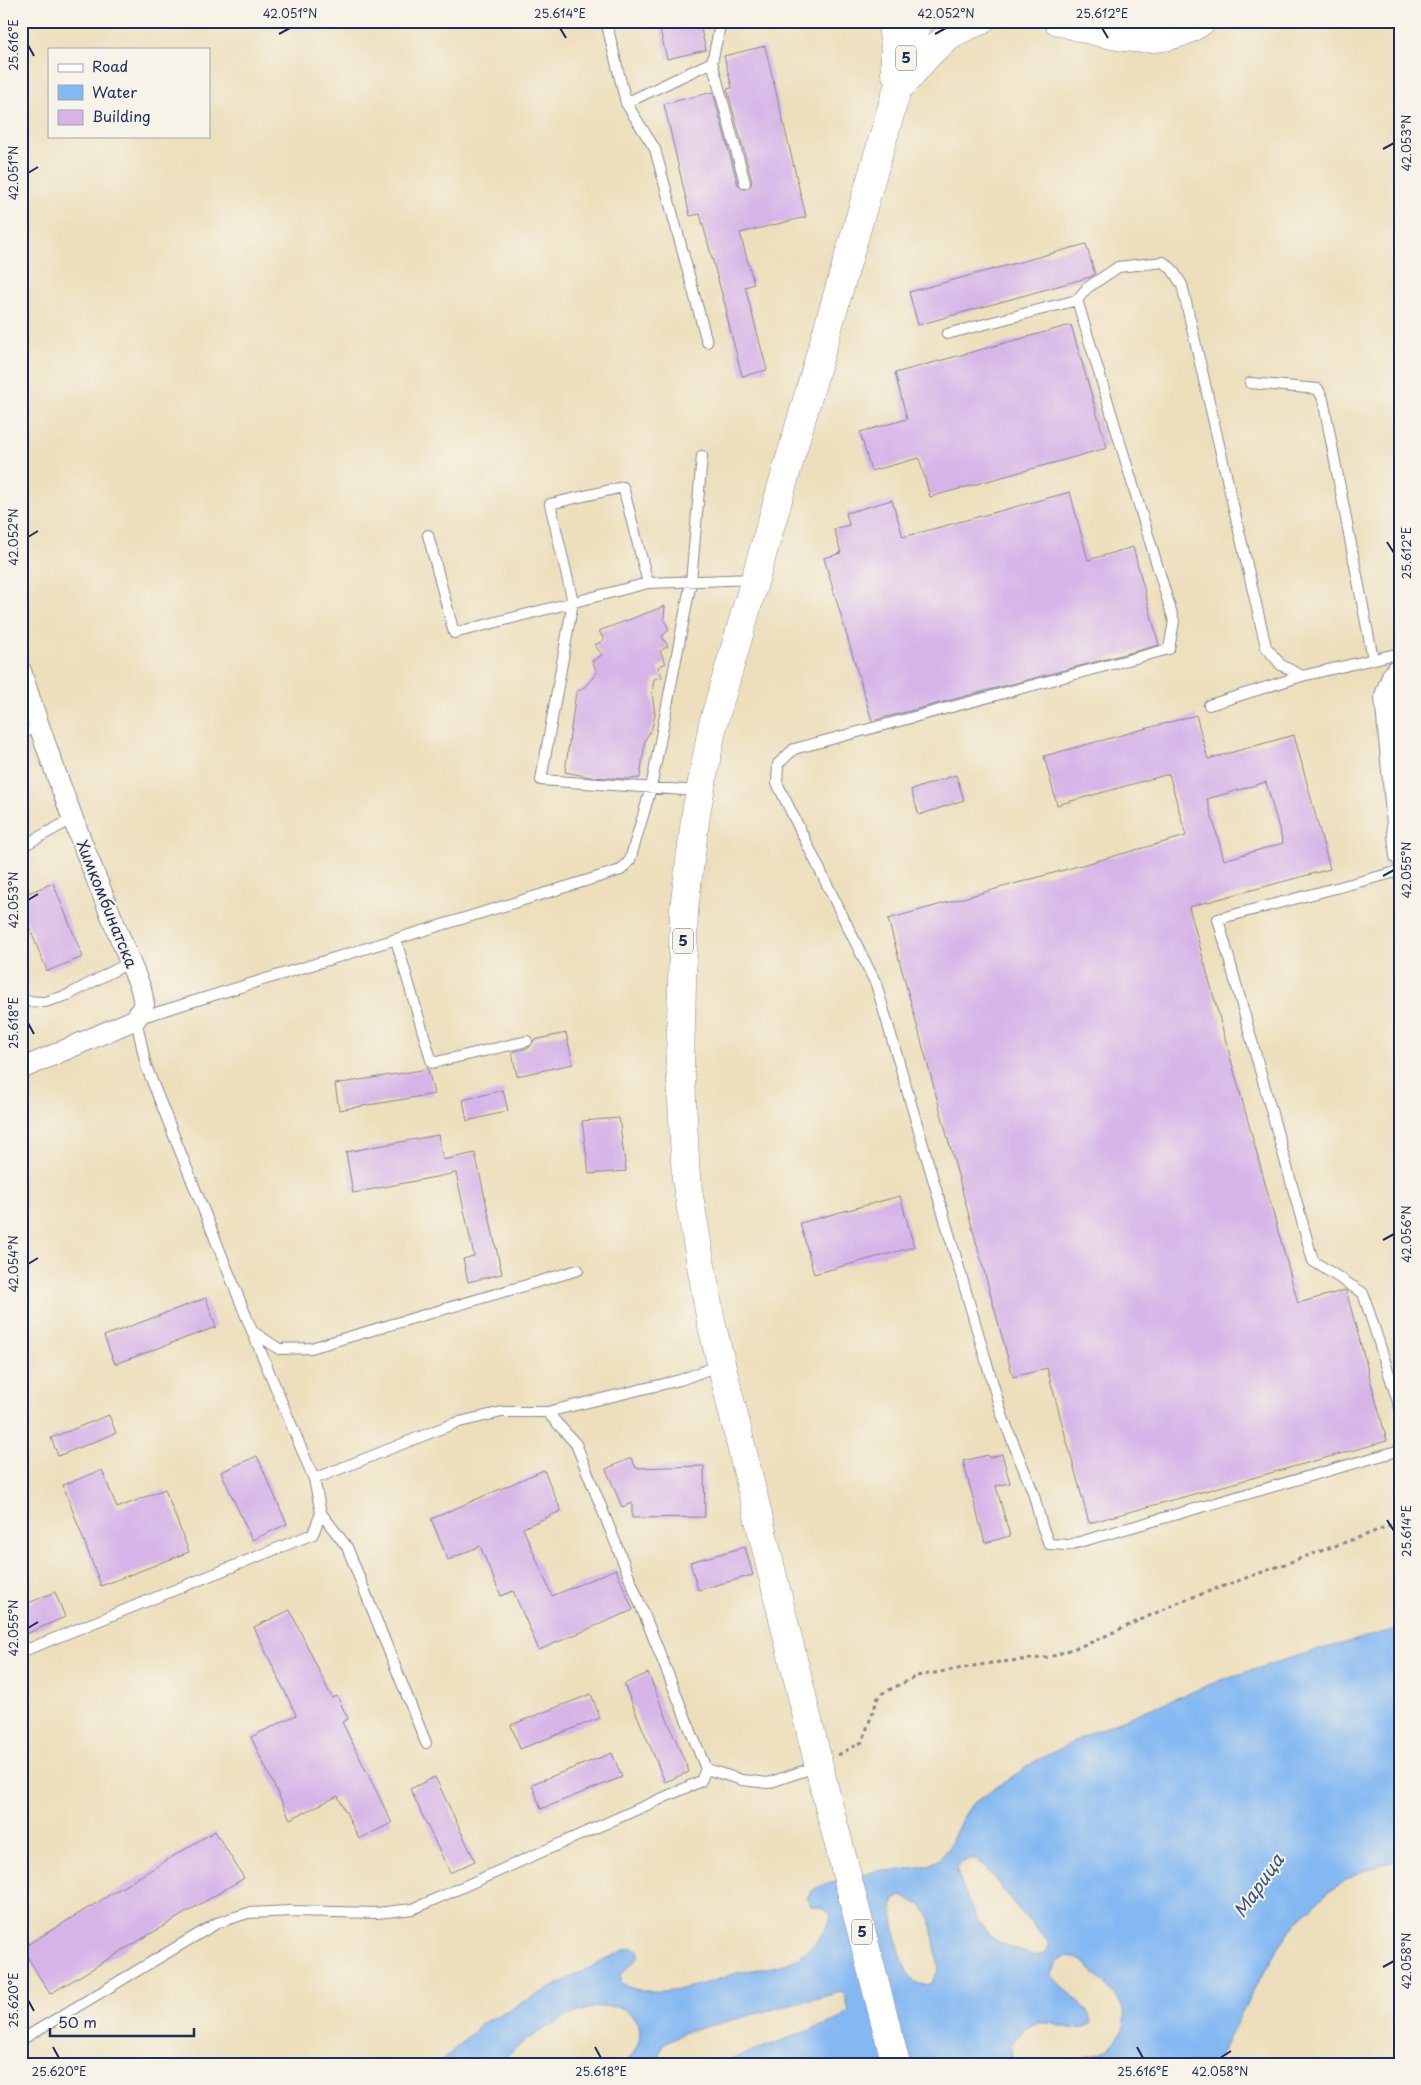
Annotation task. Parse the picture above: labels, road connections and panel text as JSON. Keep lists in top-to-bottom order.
{
  "streets": {
    "main road": ["5"],
    "street": ["Химкомбинатска"]
  },
  "water": ["Марица"],
  "legend": ["Road", "Water", "Building"],
  "scale_bar": "50 m",
  "coordinates": [
    "42.051°N",
    "25.614°E",
    "42.052°N",
    "25.612°E",
    "25.616°E",
    "42.053°N",
    "42.055°N",
    "25.618°E",
    "42.056°N",
    "42.054°N",
    "42.058°N",
    "25.620°E"
  ]
}
